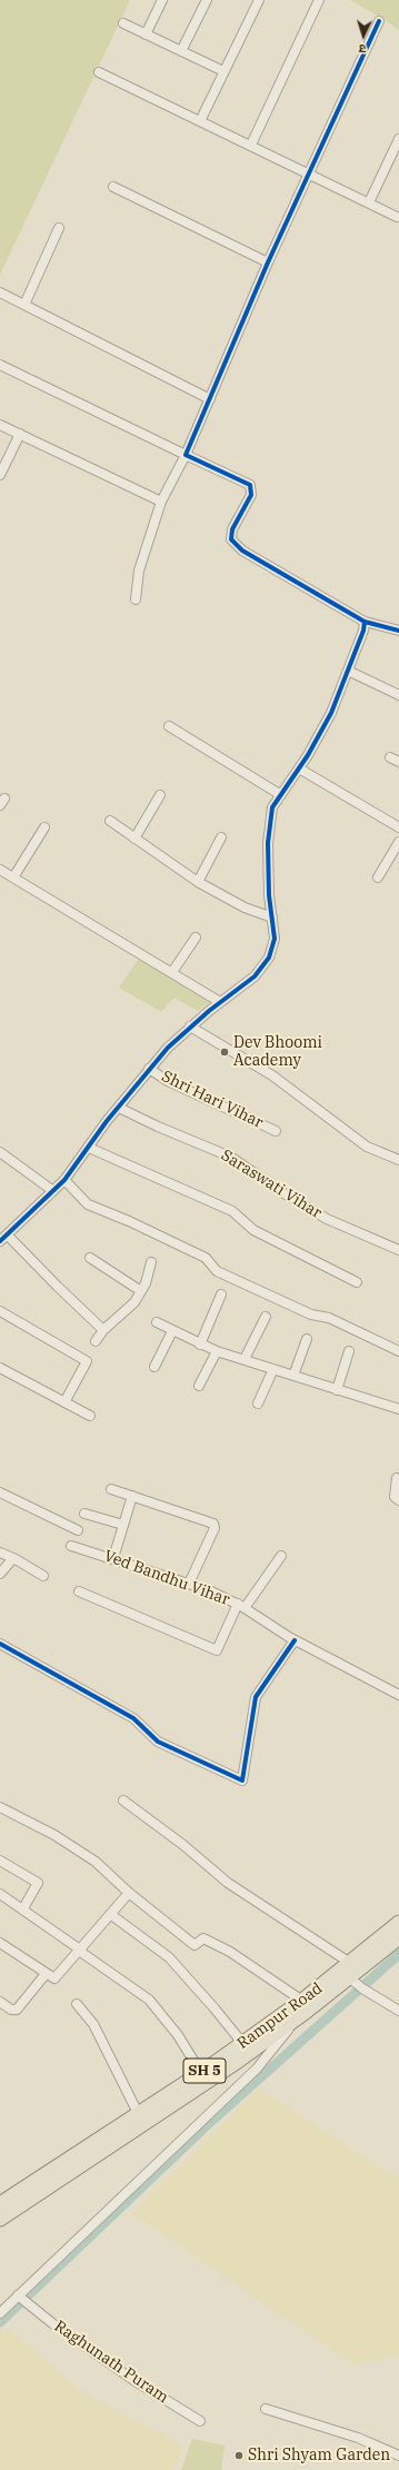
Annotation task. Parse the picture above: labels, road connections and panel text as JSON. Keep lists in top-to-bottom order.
{
  "streets": {
    "main road": ["Rampur Road", "SH 5"],
    "street": [
      "Shri Hari Vihar",
      "Saraswati Vihar",
      "Ved Bandhu Vihar",
      "Raghunath Puram"
    ]
  },
  "places": ["Dev Bhoomi Academy", "Shri Shyam Garden"],
  "north": "bottom"
}
